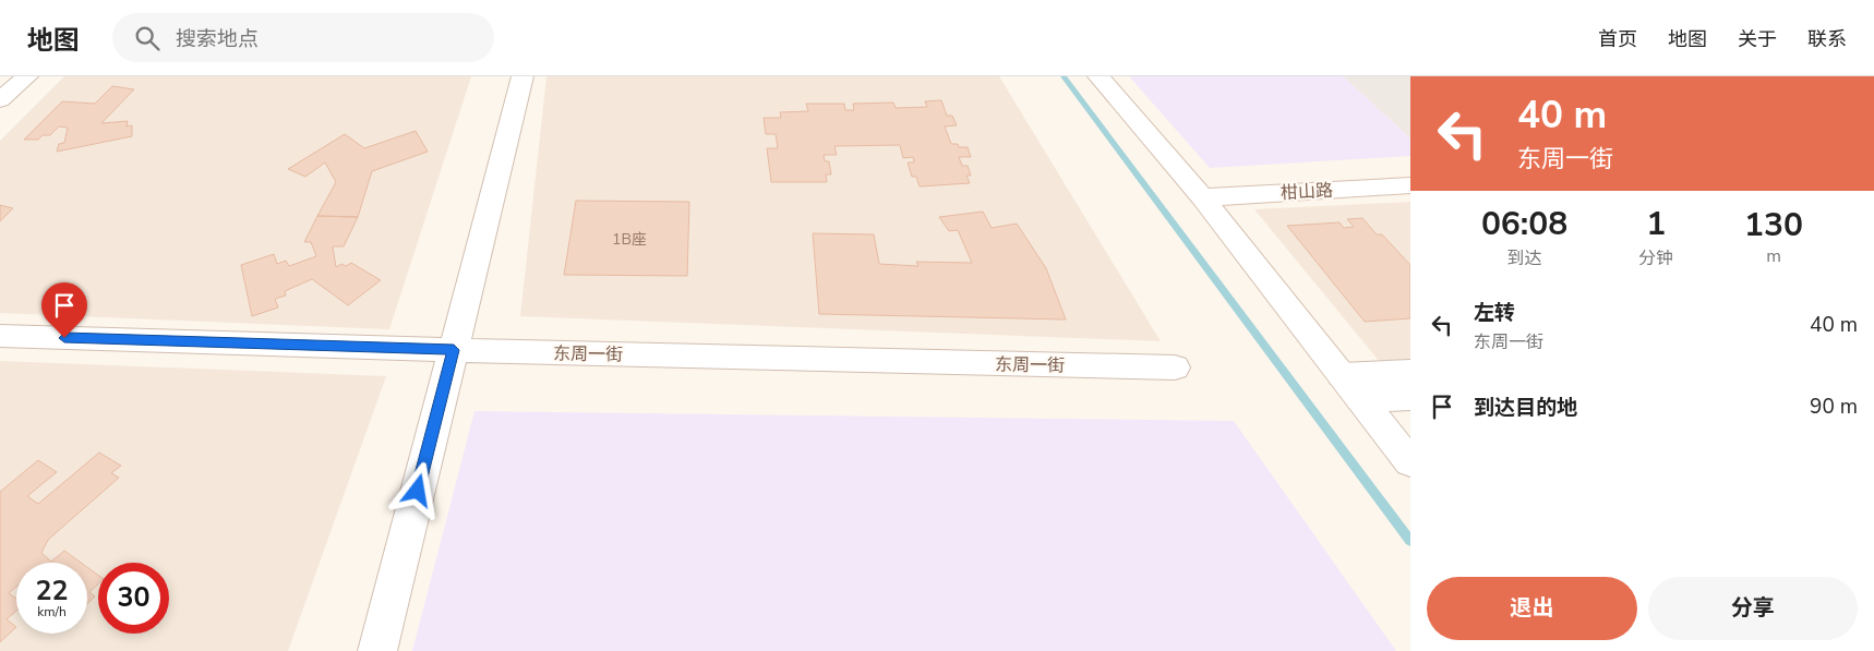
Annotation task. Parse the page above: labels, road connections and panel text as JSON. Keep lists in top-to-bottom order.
{
  "streets": {
    "street": ["柑山路", "东周一街"]
  },
  "house_numbers": ["1B座"],
  "page": {
    "header": "地图",
    "search": "搜索地点",
    "nav": [
      "首页",
      "地图",
      "关于",
      "联系"
    ],
    "turn": ["40 m", "东周一街"],
    "eta": [
      "06:08",
      "到达",
      "1",
      "分钟",
      "130",
      "m"
    ],
    "list": [
      {
        "name": "左转",
        "note": "东周一街",
        "value": "40 m"
      },
      {
        "name": "到达目的地",
        "value": "90 m"
      }
    ],
    "speed": "22 km/h",
    "limit": "30",
    "buttons": ["退出", "分享"]
  }
}
